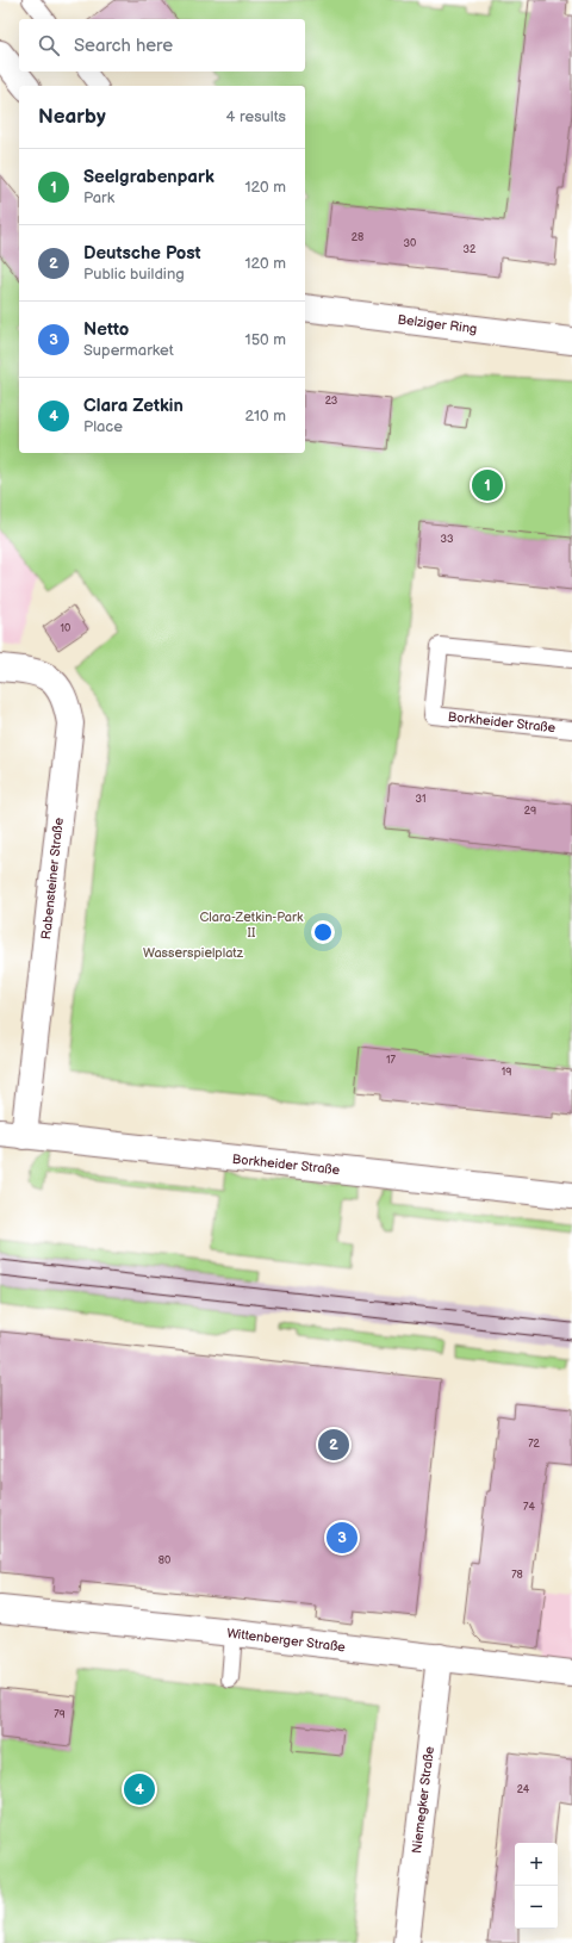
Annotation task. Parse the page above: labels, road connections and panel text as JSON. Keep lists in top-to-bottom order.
{
  "streets": {
    "street": [
      "Belziger Ring",
      "Borkheider Straße",
      "Rabensteiner Straße",
      "Wittenberger Straße",
      "Niemegker Straße"
    ]
  },
  "crossings": [
    ["Borkheider Straße", "Rabensteiner Straße"],
    ["Wittenberger Straße", "Niemegker Straße"]
  ],
  "parks": ["Clara-Zetkin-Park II", "Wasserspielplatz"],
  "house_numbers": [
    "28",
    "30",
    "32",
    "23",
    "33",
    "10",
    "31",
    "29",
    "17",
    "19",
    "72",
    "74",
    "80",
    "78",
    "79",
    "24"
  ],
  "page": {
    "search": "Search here",
    "heading": ["Nearby", "4 results"],
    "list": [
      {
        "mark": "1",
        "name": "Seelgrabenpark",
        "note": "Park",
        "value": "120 m"
      },
      {
        "mark": "2",
        "name": "Deutsche Post",
        "note": "Public building",
        "value": "120 m"
      },
      {
        "mark": "3",
        "name": "Netto",
        "note": "Supermarket",
        "value": "150 m"
      },
      {
        "mark": "4",
        "name": "Clara Zetkin",
        "note": "Place",
        "value": "210 m"
      }
    ],
    "pins": [
      "1",
      "2",
      "3",
      "4"
    ],
    "map_buttons": ["+", "−"]
  }
}
